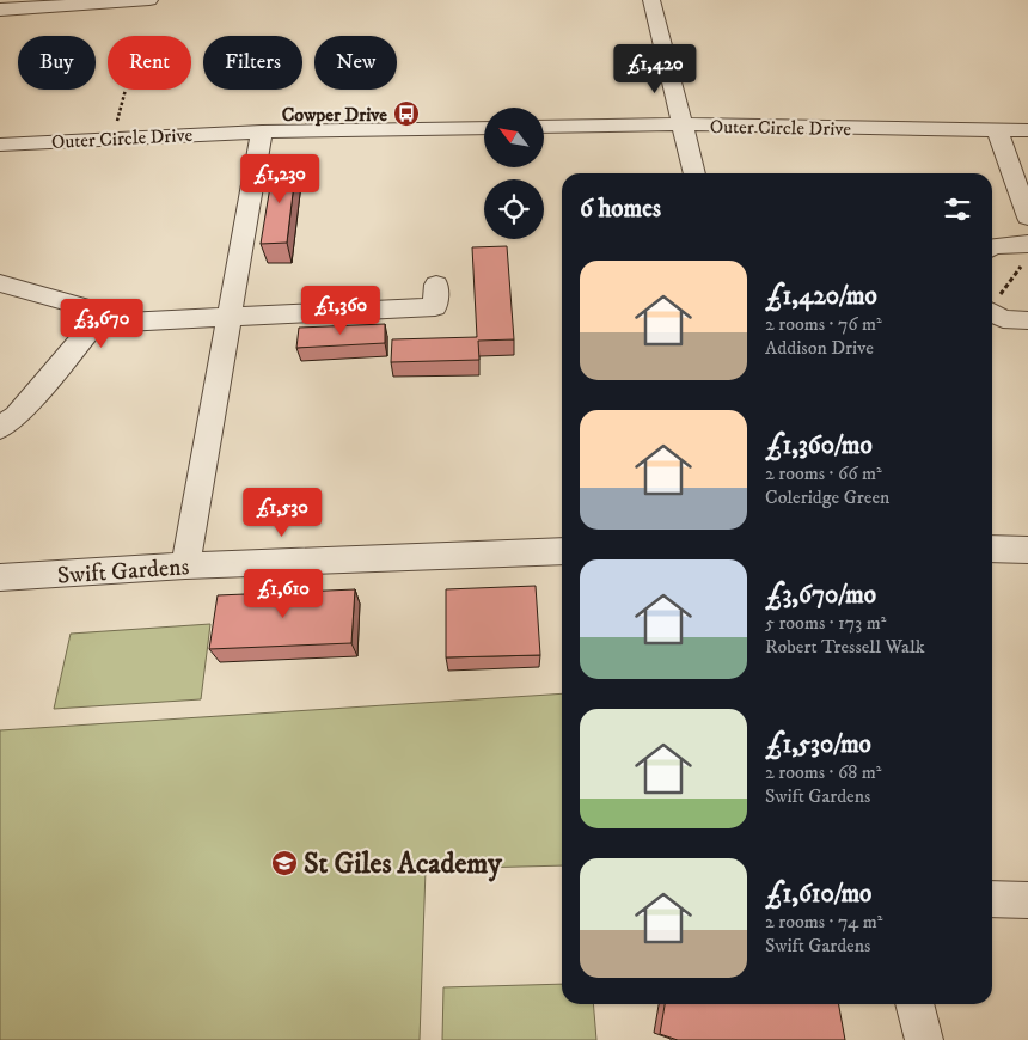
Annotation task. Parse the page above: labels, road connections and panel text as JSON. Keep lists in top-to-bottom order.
{
  "streets": {
    "street": ["Outer Circle Drive", "Swift Gardens"]
  },
  "places": {
    "bus stop": ["Cowper Drive"],
    "school or university": ["St Giles Academy"]
  },
  "north": "top left",
  "page": {
    "chip": [
      "Buy",
      "Rent",
      "Filters",
      "New"
    ],
    "price": [
      "£1,420",
      "£1,230",
      "£1,360",
      "£3,670",
      "£1,530",
      "£1,610"
    ],
    "heading": "6 homes",
    "list": [
      {
        "name": "£1,420/mo",
        "note": "2 rooms · 76 m² · Addison Drive"
      },
      {
        "name": "£1,360/mo",
        "note": "2 rooms · 66 m² · Coleridge Green"
      },
      {
        "name": "£3,670/mo",
        "note": "5 rooms · 173 m² · Robert Tressell Walk"
      },
      {
        "name": "£1,530/mo",
        "note": "2 rooms · 68 m² · Swift Gardens"
      },
      {
        "name": "£1,610/mo",
        "note": "2 rooms · 74 m² · Swift Gardens"
      }
    ]
  }
}
